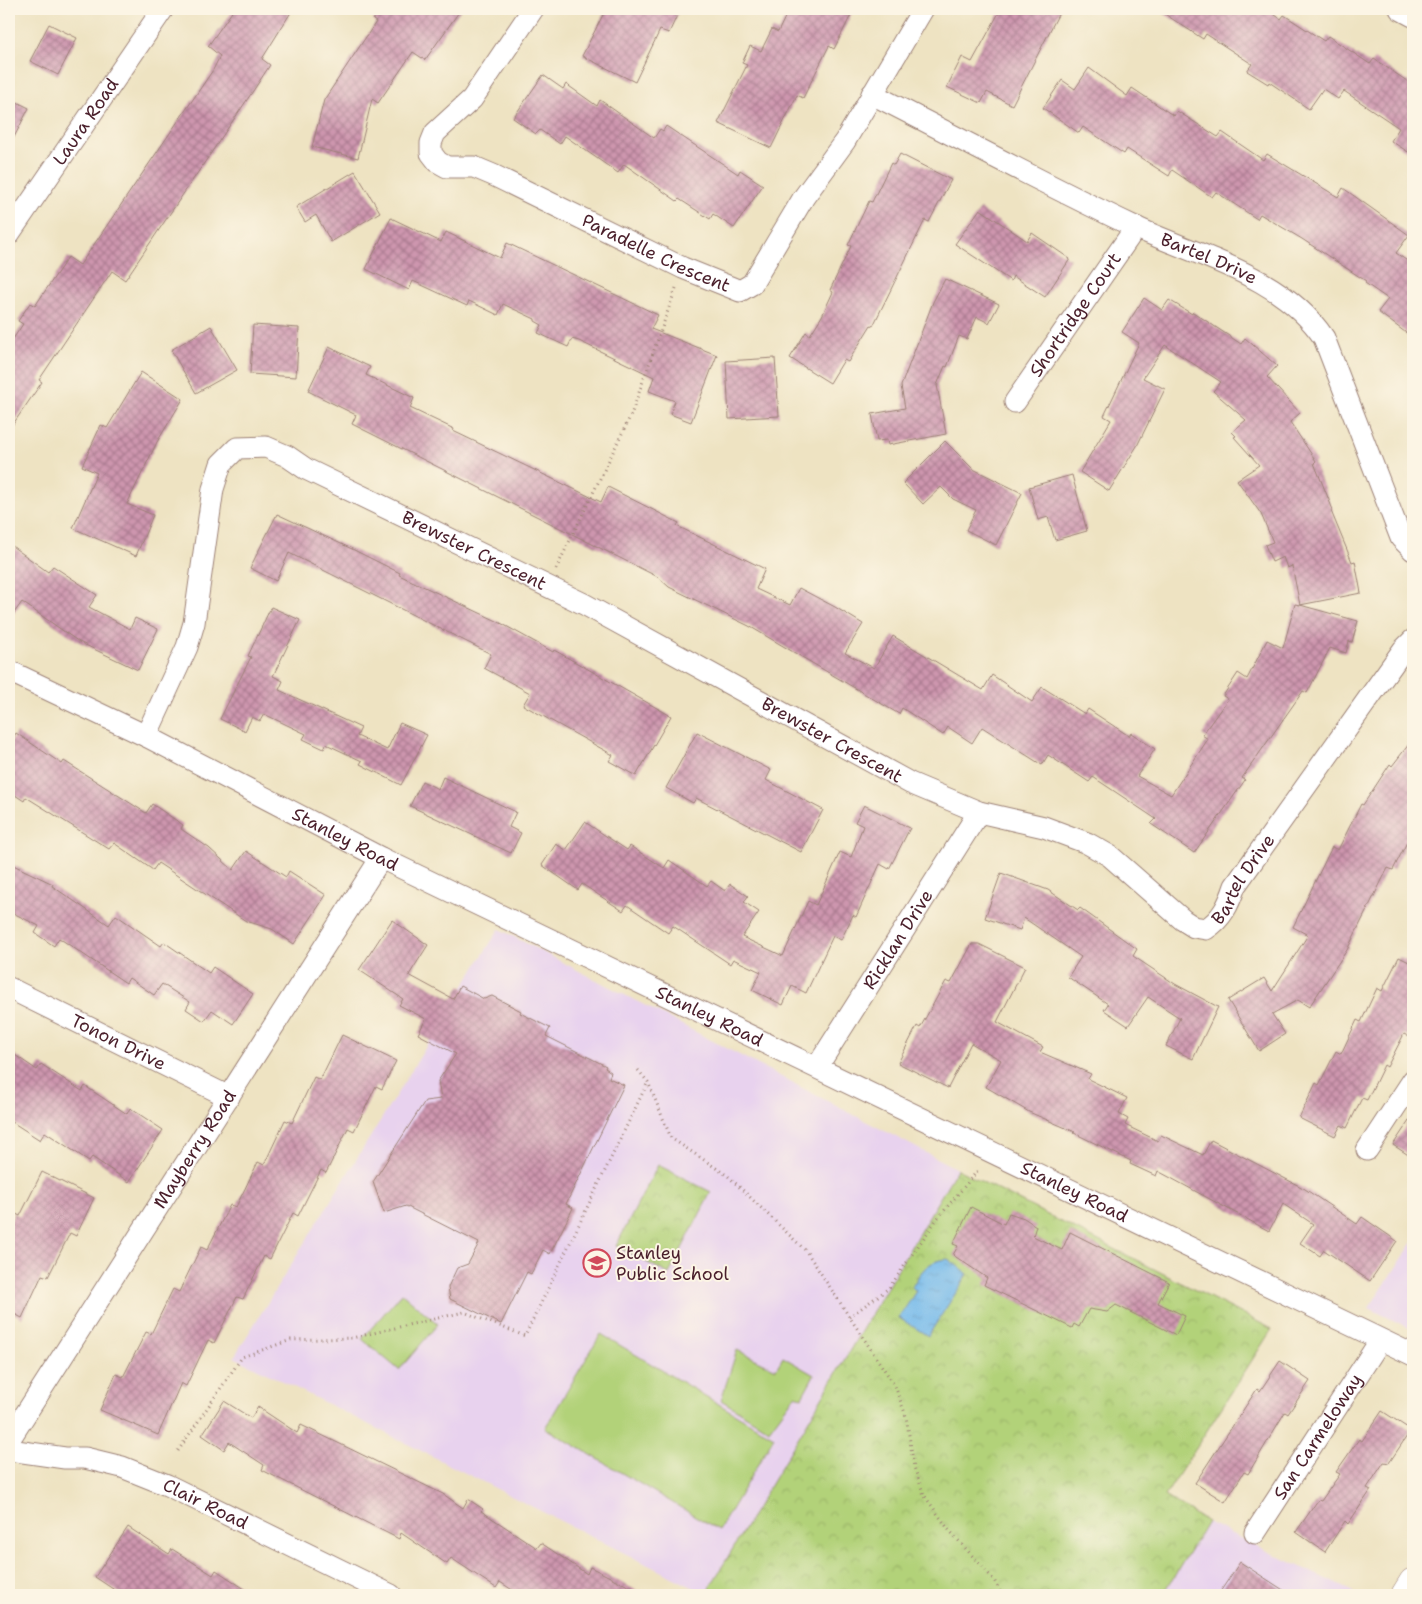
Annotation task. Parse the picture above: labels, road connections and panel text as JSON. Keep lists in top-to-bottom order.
{
  "streets": {
    "street": [
      "Laura Road",
      "Paradelle Crescent",
      "Bartel Drive",
      "Shortridge Court",
      "Brewster Crescent",
      "Stanley Road",
      "Ricklan Drive",
      "Tonon Drive",
      "Mayberry Road",
      "San Carmeloway",
      "Clair Road"
    ]
  },
  "crossings": [
    ["Paradelle Crescent", "Bartel Drive"],
    ["Bartel Drive", "Shortridge Court"],
    ["Bartel Drive", "Brewster Crescent"],
    ["Bartel Drive", "Ricklan Drive"],
    ["Brewster Crescent", "Stanley Road"],
    ["Brewster Crescent", "Ricklan Drive"],
    ["Stanley Road", "Ricklan Drive"],
    ["Stanley Road", "Mayberry Road"],
    ["Stanley Road", "San Carmeloway"],
    ["Tonon Drive", "Mayberry Road"]
  ],
  "places": {
    "school or university": ["Stanley Public School"]
  }
}
